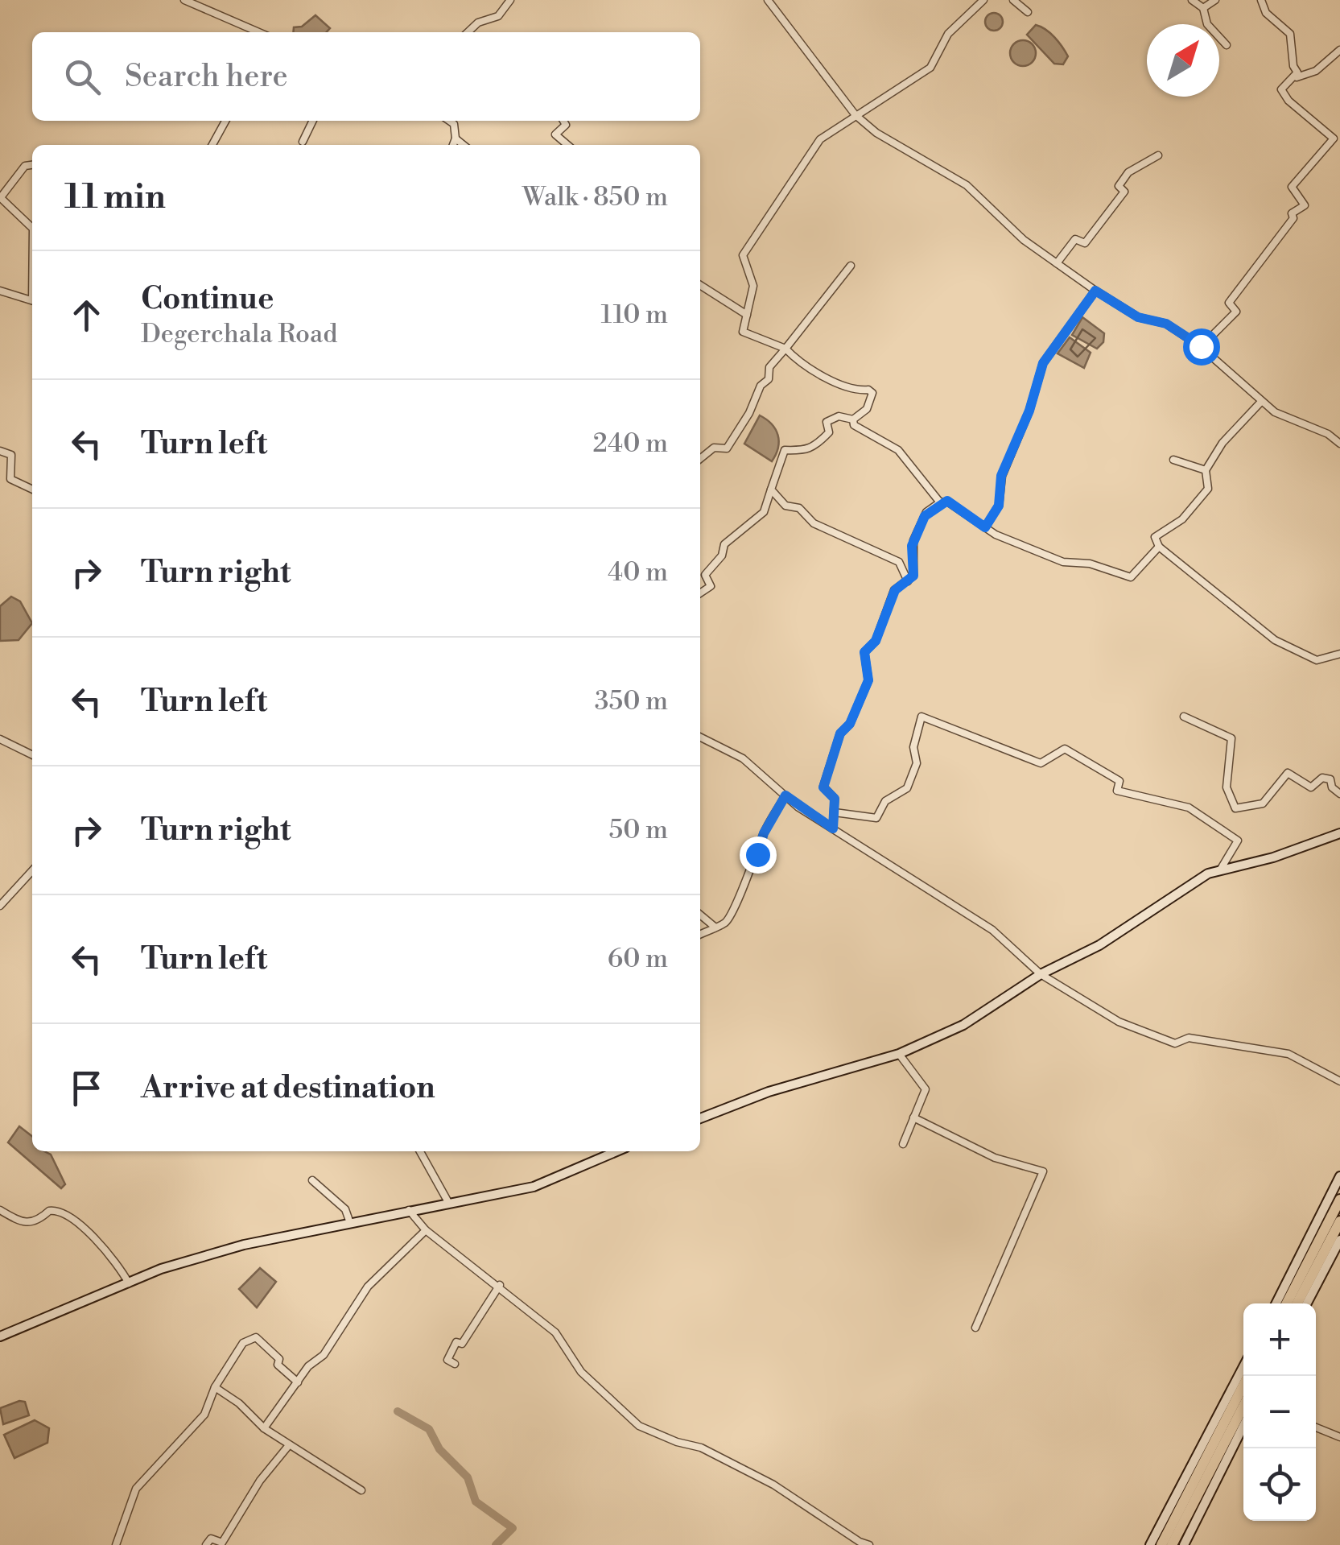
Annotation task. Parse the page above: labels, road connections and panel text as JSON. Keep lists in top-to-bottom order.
{
  "north": "top right",
  "page": {
    "search": "Search here",
    "heading": ["11 min", "Walk · 850 m"],
    "list": [
      ["Continue", "Degerchala Road", "110 m"],
      ["Turn left", "240 m"],
      ["Turn right", "40 m"],
      ["Turn left", "350 m"],
      ["Turn right", "50 m"],
      ["Turn left", "60 m"],
      "Arrive at destination"
    ],
    "map_buttons": ["+", "−"]
  }
}
